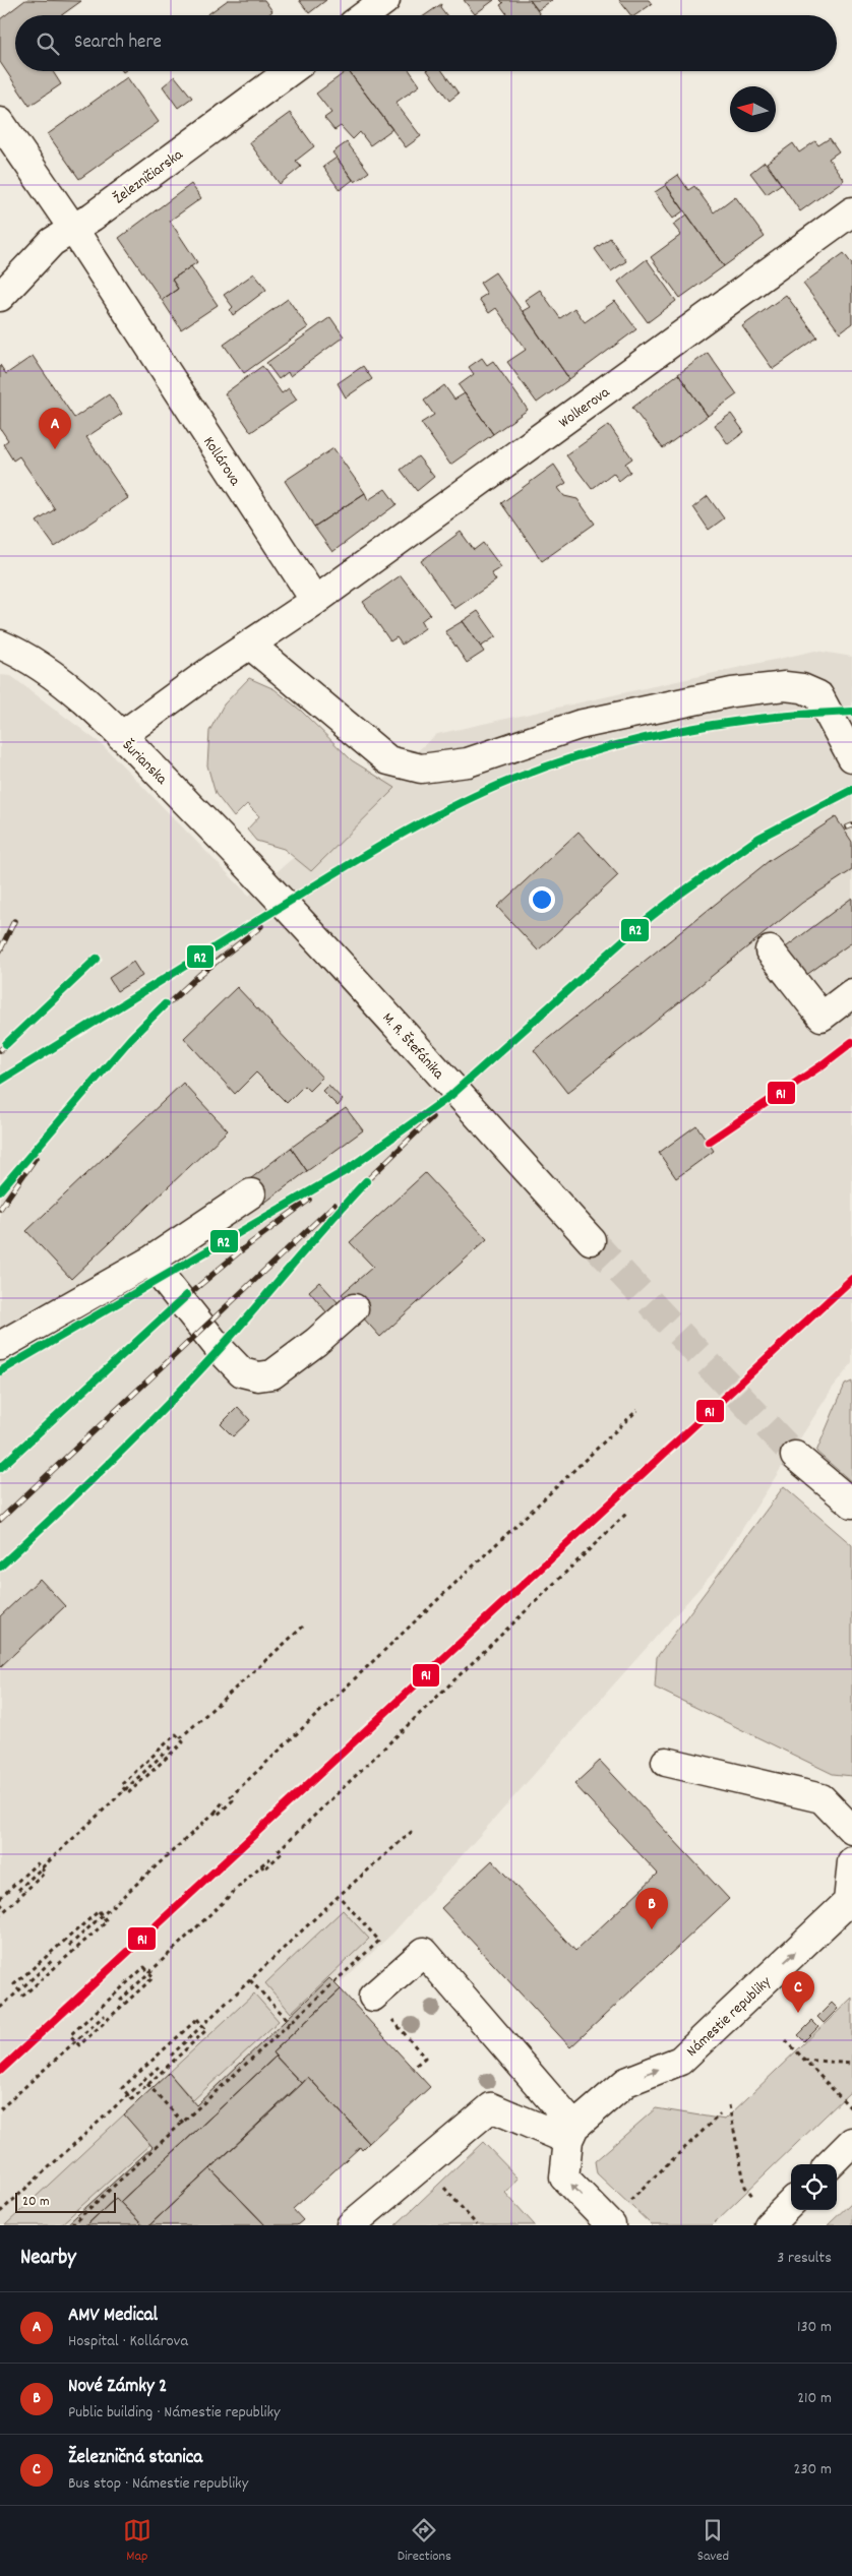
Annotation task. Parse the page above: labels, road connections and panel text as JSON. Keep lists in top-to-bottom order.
{
  "streets": {
    "street": [
      "Železničiarska",
      "Wolkerova",
      "Kollárova",
      "Šurianska",
      "M. R. Štefánika",
      "Námestie republiky"
    ]
  },
  "crossings": [
    ["Železničiarska", "Kollárova"],
    ["Wolkerova", "Kollárova"],
    ["Šurianska", "M. R. Štefánika"]
  ],
  "one_way": ["Námestie republiky"],
  "lines": ["transit line R2", "transit line R1"],
  "scale_bar": "20 m",
  "north": "left",
  "page": {
    "search": "Search here",
    "pins": ["A", "B", "C"],
    "scale": "20 m",
    "heading": ["Nearby", "3 results"],
    "list": [
      {
        "mark": "A",
        "name": "AMV Medical",
        "note": "Hospital · Kollárova",
        "value": "130 m"
      },
      {
        "mark": "B",
        "name": "Nové Zámky 2",
        "note": "Public building · Námestie republiky",
        "value": "210 m"
      },
      {
        "mark": "C",
        "name": "Železničná stanica",
        "note": "Bus stop · Námestie republiky",
        "value": "230 m"
      }
    ],
    "nav": ["Map", "Directions", "Saved"]
  }
}
